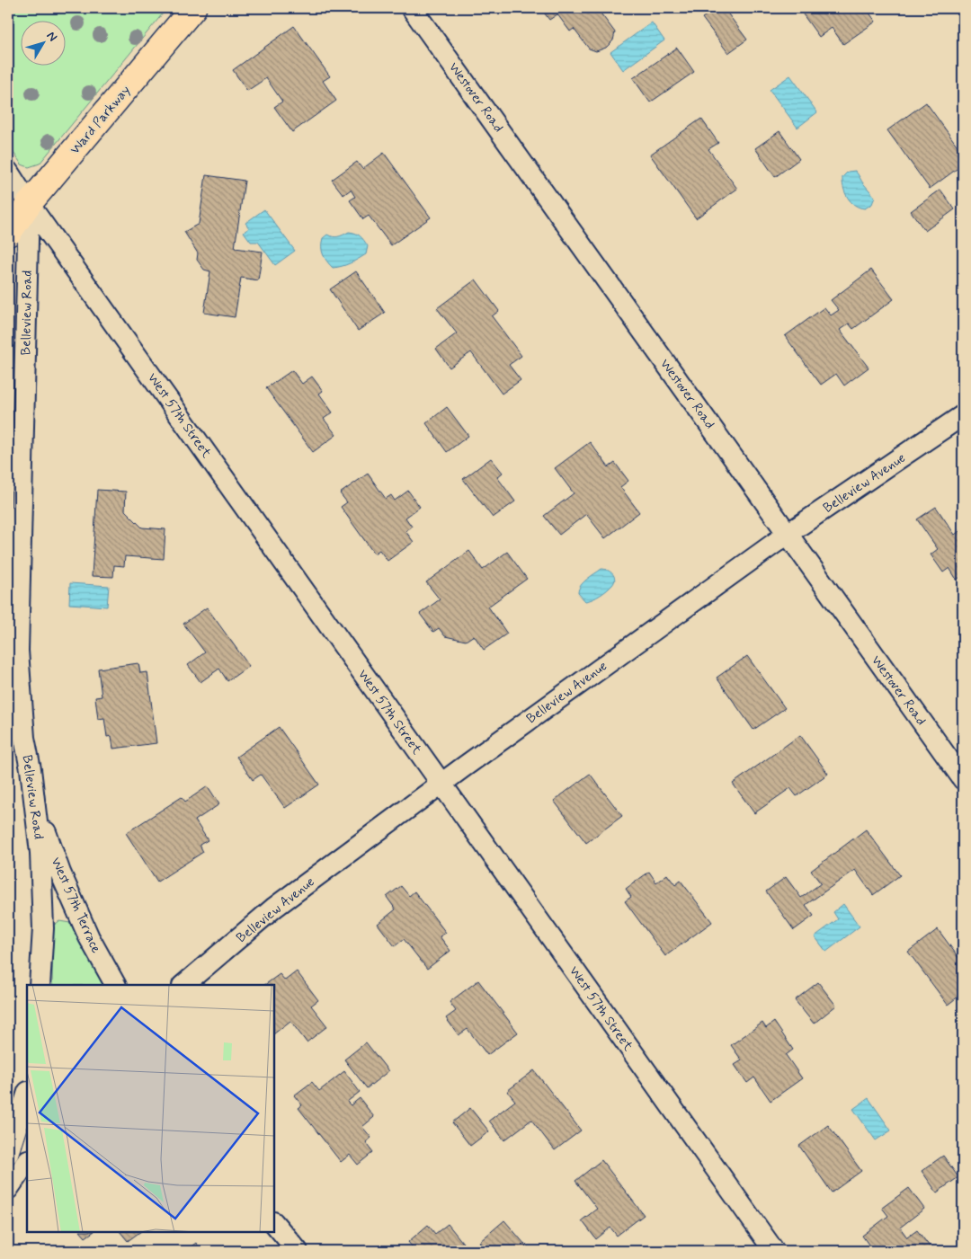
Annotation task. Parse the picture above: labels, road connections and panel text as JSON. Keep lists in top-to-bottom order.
{
  "streets": {
    "main road": ["Ward Parkway"],
    "street": [
      "Westover Road",
      "Belleview Road",
      "West 57th Street",
      "Belleview Avenue",
      "West 57th Terrace"
    ]
  },
  "crossings": [
    ["Westover Road", "Belleview Avenue"],
    ["Ward Parkway", "Belleview Road"],
    ["Ward Parkway", "West 57th Street"],
    ["Belleview Road", "West 57th Street"],
    ["Belleview Road", "West 57th Terrace"],
    ["West 57th Street", "Belleview Avenue"]
  ],
  "north": "top right"
}
